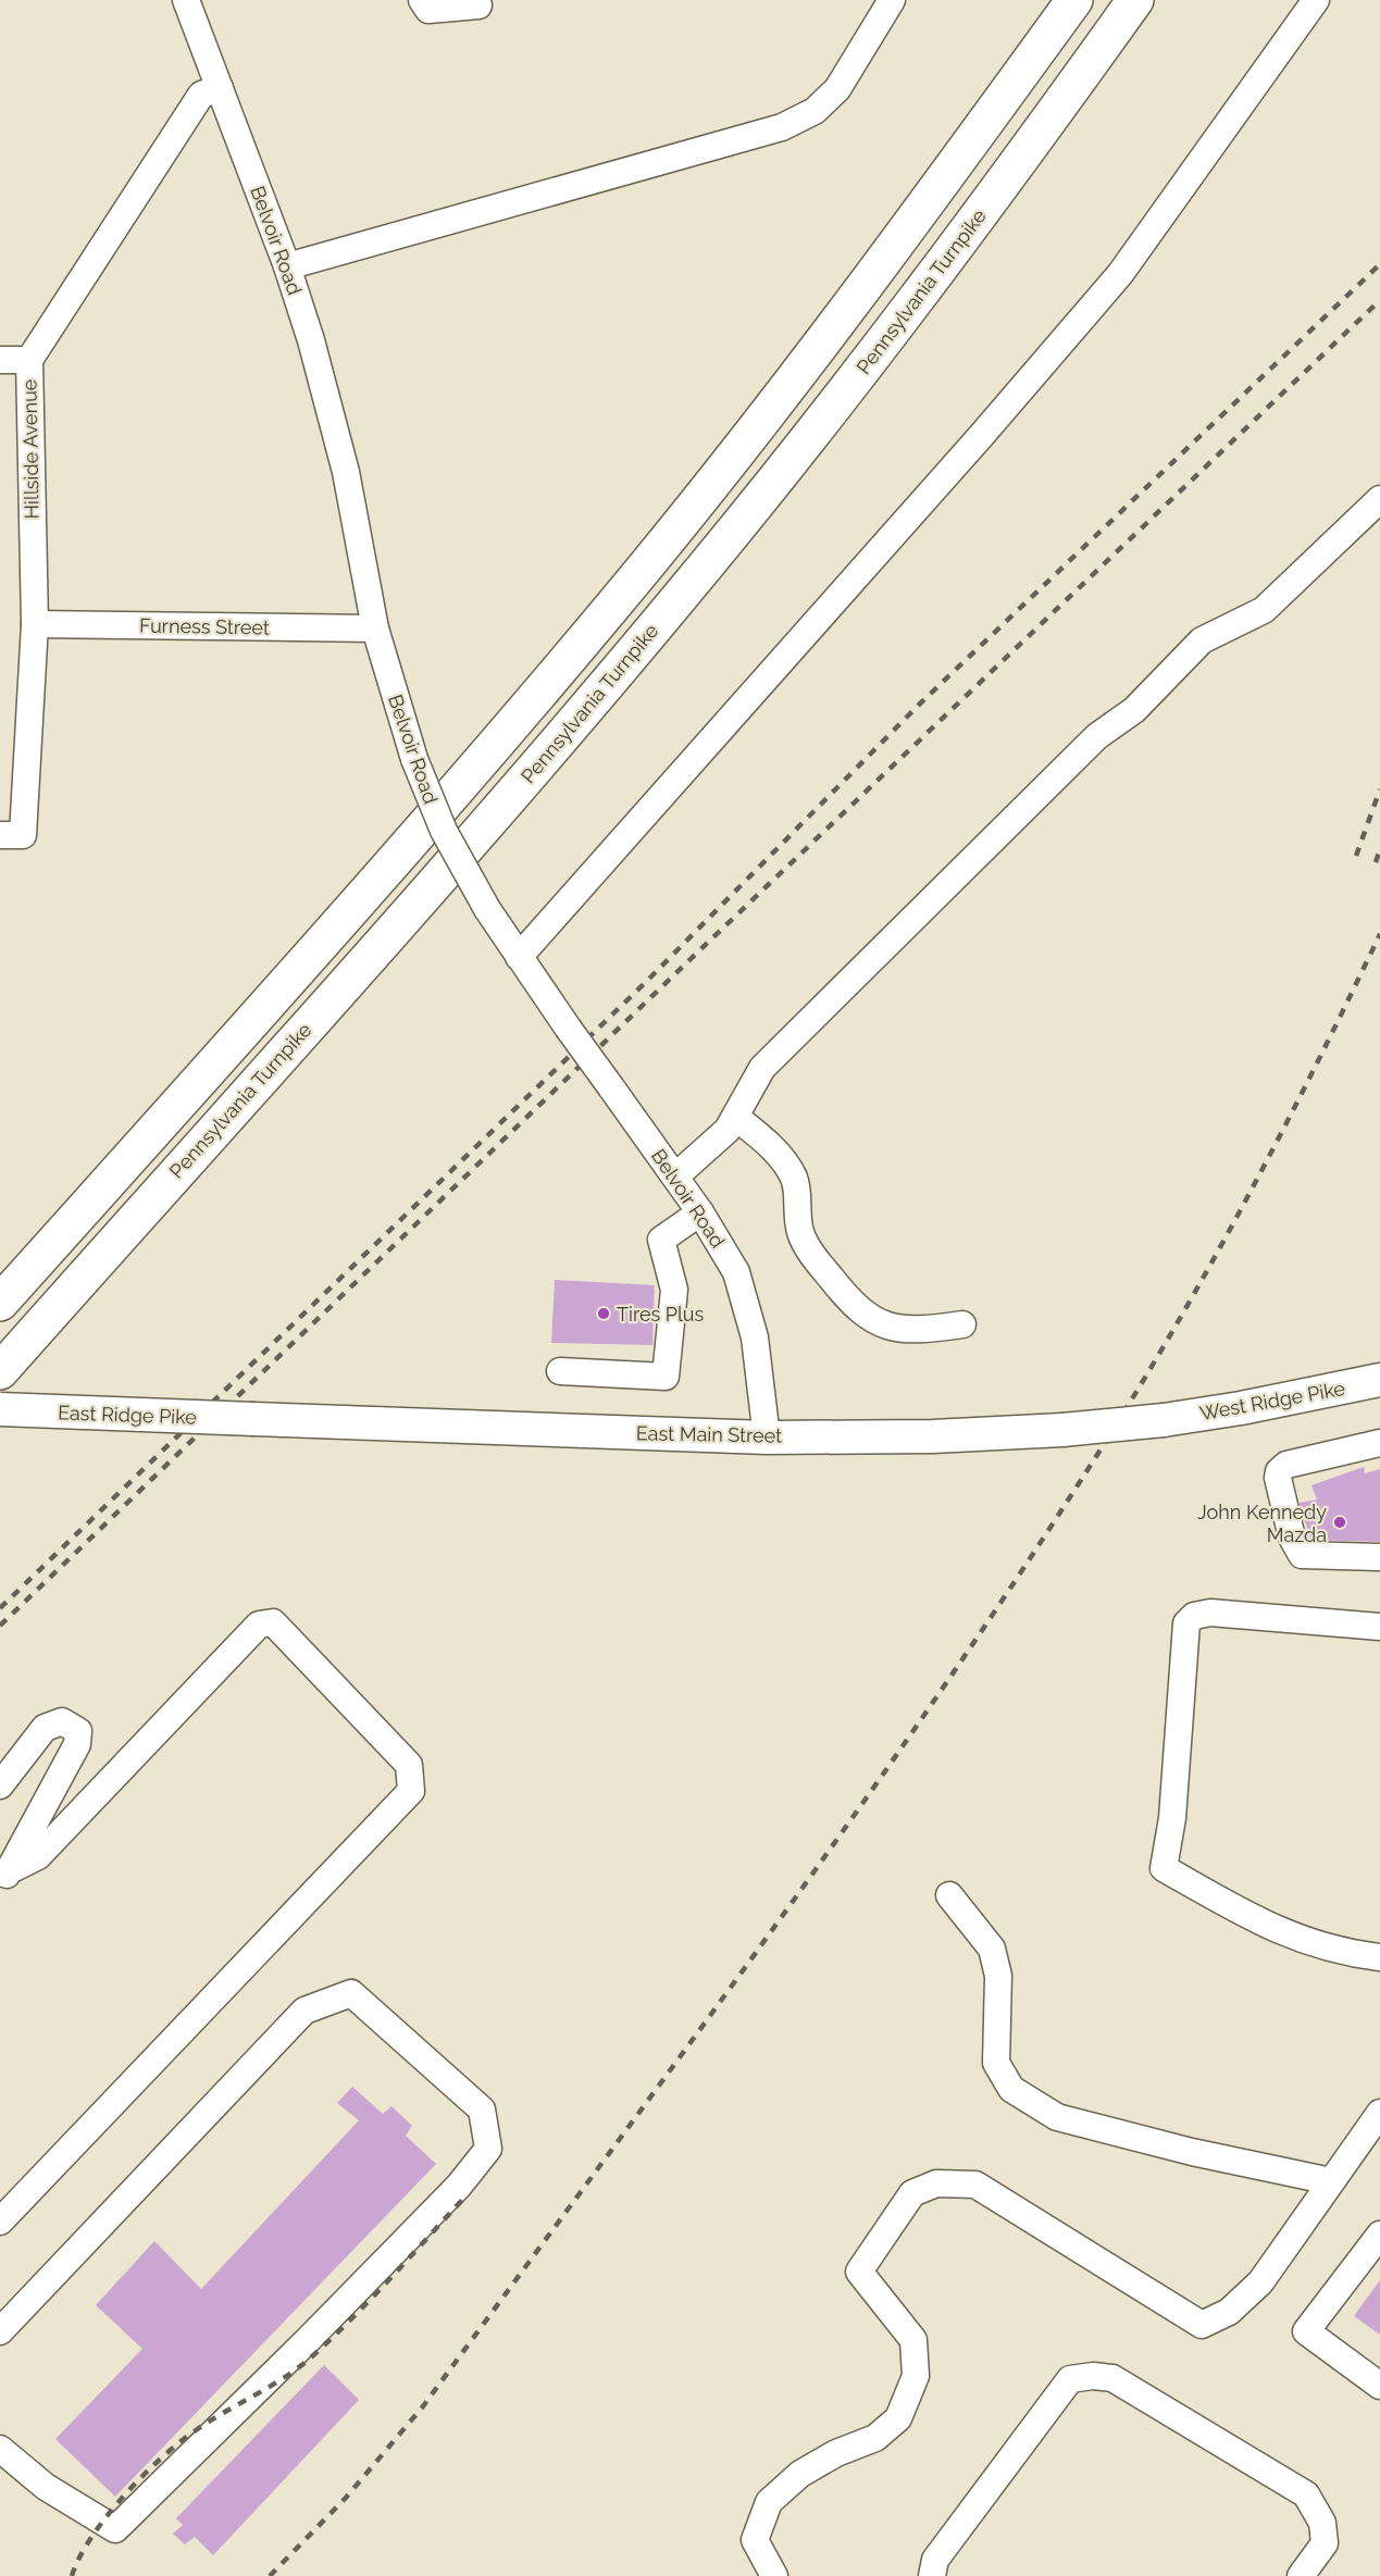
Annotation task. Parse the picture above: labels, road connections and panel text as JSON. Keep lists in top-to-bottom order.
{
  "streets": {
    "highway": ["Pennsylvania Turnpike"],
    "main road": ["West Ridge Pike", "East Ridge Pike", "East Main Street"],
    "street": ["Belvoir Road", "Hillside Avenue", "Furness Street"]
  },
  "crossings": [
    ["Belvoir Road", "Hillside Avenue"],
    ["Belvoir Road", "Furness Street"],
    ["Belvoir Road", "East Main Street"],
    ["Hillside Avenue", "Furness Street"],
    ["West Ridge Pike", "East Main Street"],
    ["East Ridge Pike", "East Main Street"]
  ],
  "places": ["Tires Plus", "John Kennedy Mazda"]
}
